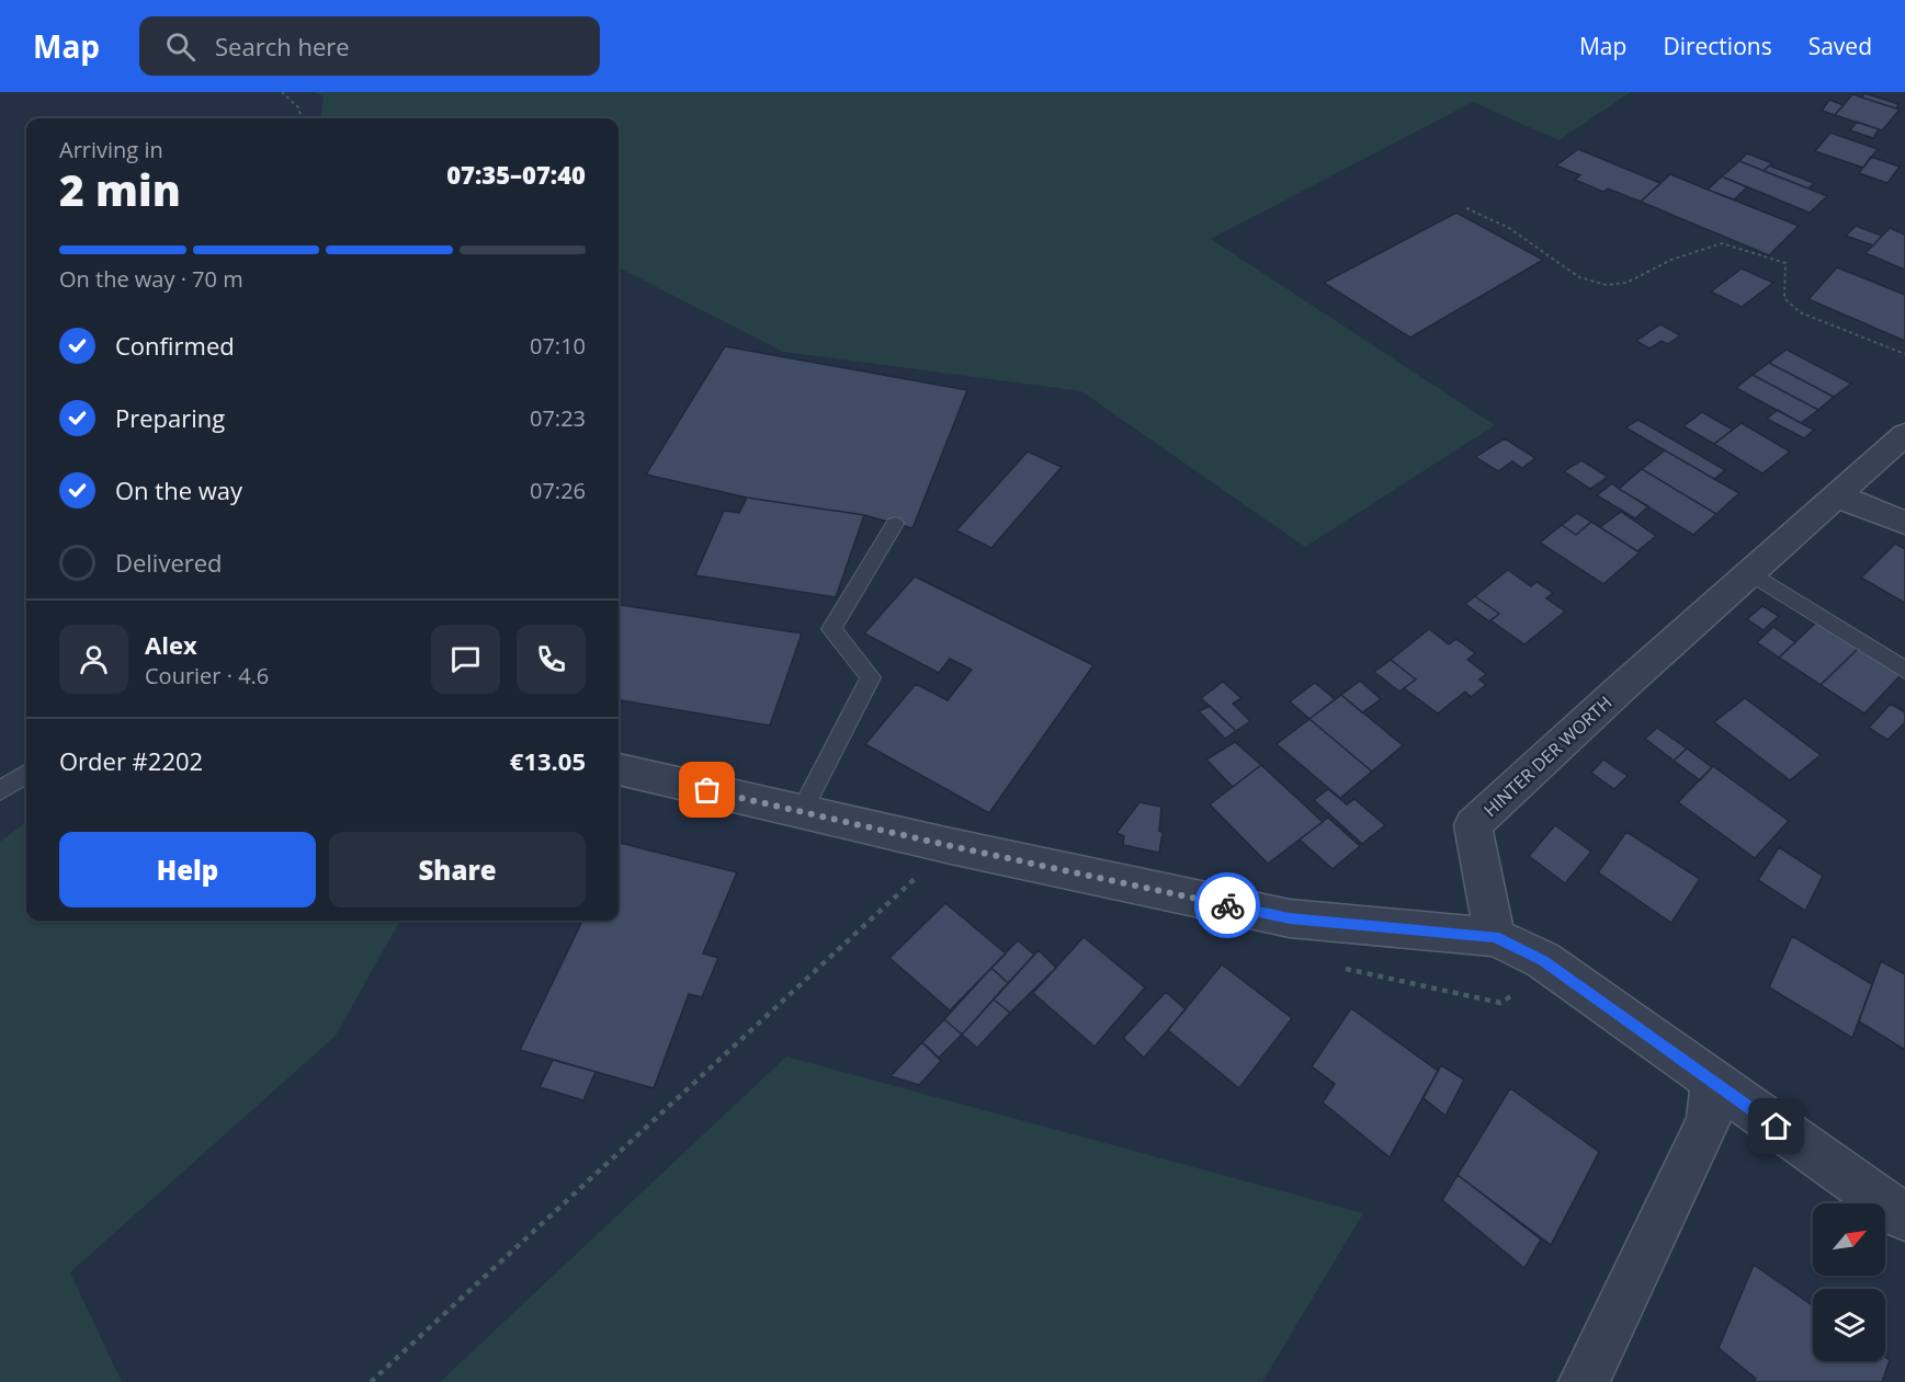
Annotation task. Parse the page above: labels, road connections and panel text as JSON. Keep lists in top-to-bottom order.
{
  "streets": {
    "street": ["HINTER DER WORTH"]
  },
  "north": "top right",
  "page": {
    "header": "Map",
    "search": "Search here",
    "nav": ["Map", "Directions", "Saved"],
    "heading": ["2 min", "Arriving in", "07:35–07:40"],
    "panel": [
      "Alex",
      "Courier · 4.6",
      "Order #2202",
      "€13.05"
    ],
    "bar": "On the way · 70 m",
    "list": [
      ["Confirmed", "07:10"],
      ["Preparing", "07:23"],
      ["On the way", "07:26"],
      "Delivered"
    ],
    "buttons": ["Help", "Share"]
  }
}
